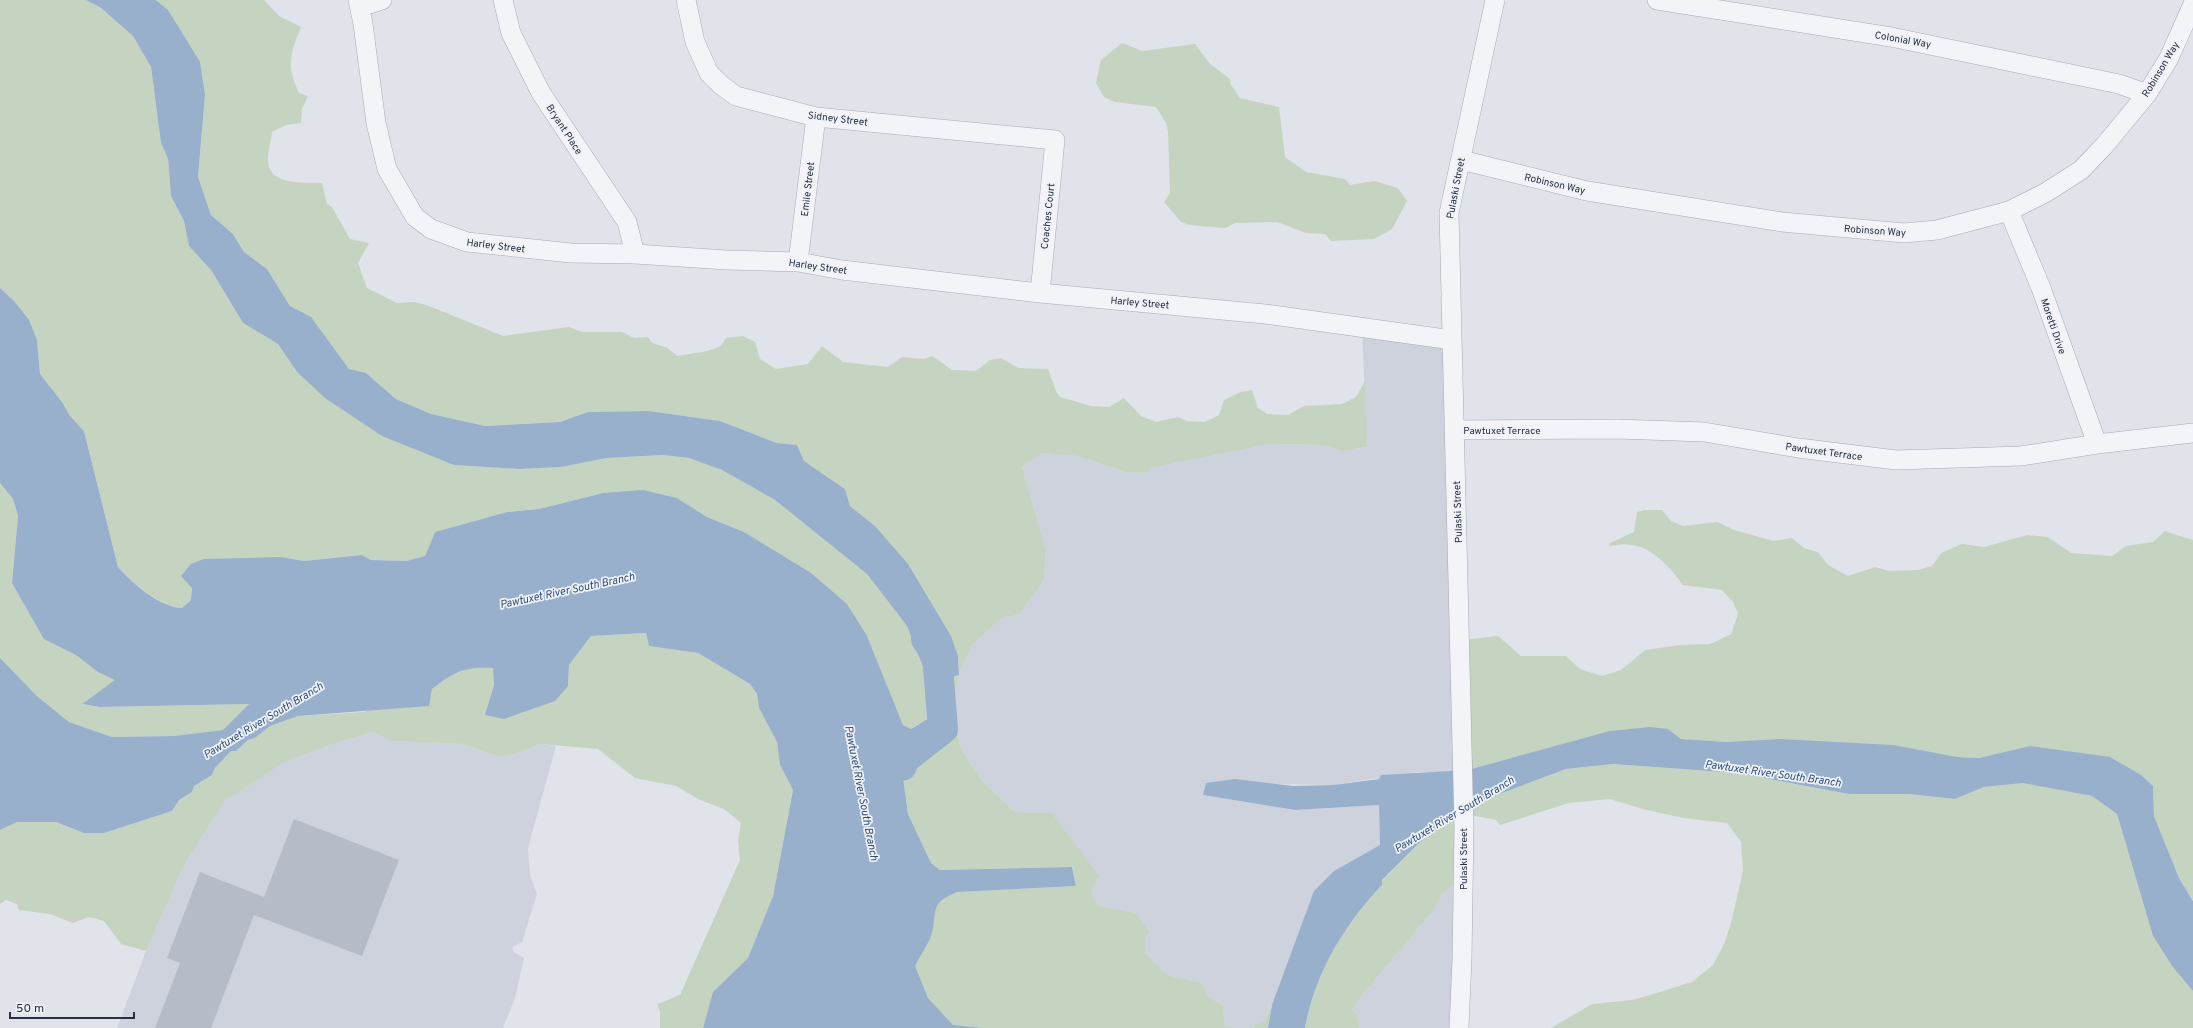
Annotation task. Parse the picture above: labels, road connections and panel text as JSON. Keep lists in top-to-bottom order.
{
  "streets": {
    "street": [
      "Colonial Way",
      "Robinson Way",
      "Sidney Street",
      "Bryant Place",
      "Pulaski Street",
      "Emile Street",
      "Coaches Court",
      "Harley Street",
      "Moretti Drive",
      "Pawtuxet Terrace"
    ]
  },
  "crossings": [
    ["Colonial Way", "Robinson Way"],
    ["Robinson Way", "Pulaski Street"],
    ["Robinson Way", "Moretti Drive"],
    ["Sidney Street", "Emile Street"],
    ["Sidney Street", "Coaches Court"],
    ["Bryant Place", "Harley Street"],
    ["Pulaski Street", "Harley Street"],
    ["Pulaski Street", "Pawtuxet Terrace"],
    ["Emile Street", "Harley Street"],
    ["Coaches Court", "Harley Street"],
    ["Moretti Drive", "Pawtuxet Terrace"]
  ],
  "water": ["Pawtuxet River South Branch"],
  "scale_bar": "50 m"
}
